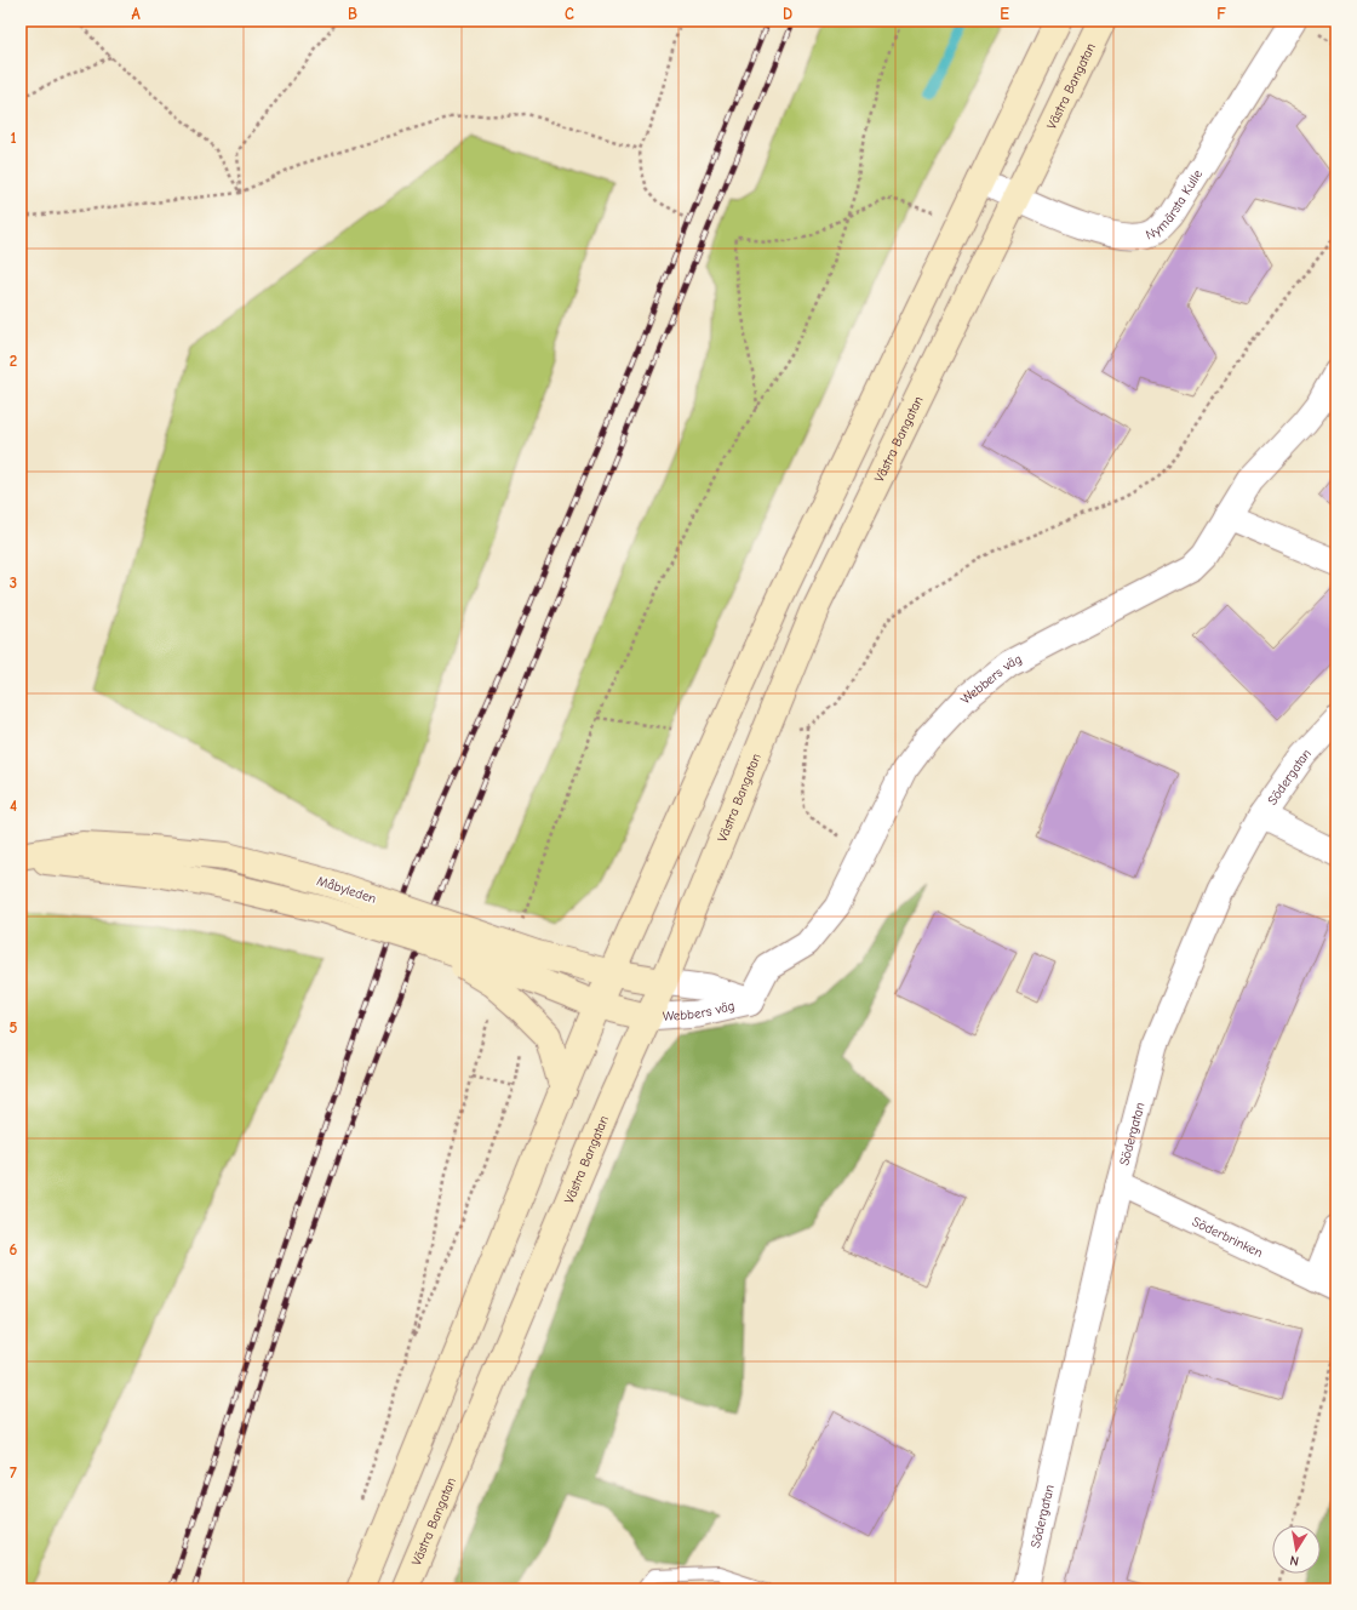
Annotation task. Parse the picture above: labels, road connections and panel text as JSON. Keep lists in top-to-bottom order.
{
  "streets": {
    "street": [
      "Västra Bangatan",
      "Nymärsta Kulle",
      "Webbers väg",
      "Södergatan",
      "Måbyleden",
      "Söderbrinken"
    ]
  },
  "crossings": [
    ["Västra Bangatan", "Nymärsta Kulle"],
    ["Västra Bangatan", "Webbers väg"],
    ["Västra Bangatan", "Måbyleden"],
    ["Webbers väg", "Måbyleden"],
    ["Södergatan", "Söderbrinken"]
  ],
  "north": "bottom",
  "grid": {
    "columns": [
      "A",
      "B",
      "C",
      "D",
      "E",
      "F"
    ],
    "rows": [
      "1",
      "2",
      "3",
      "4",
      "5",
      "6",
      "7"
    ]
  }
}
